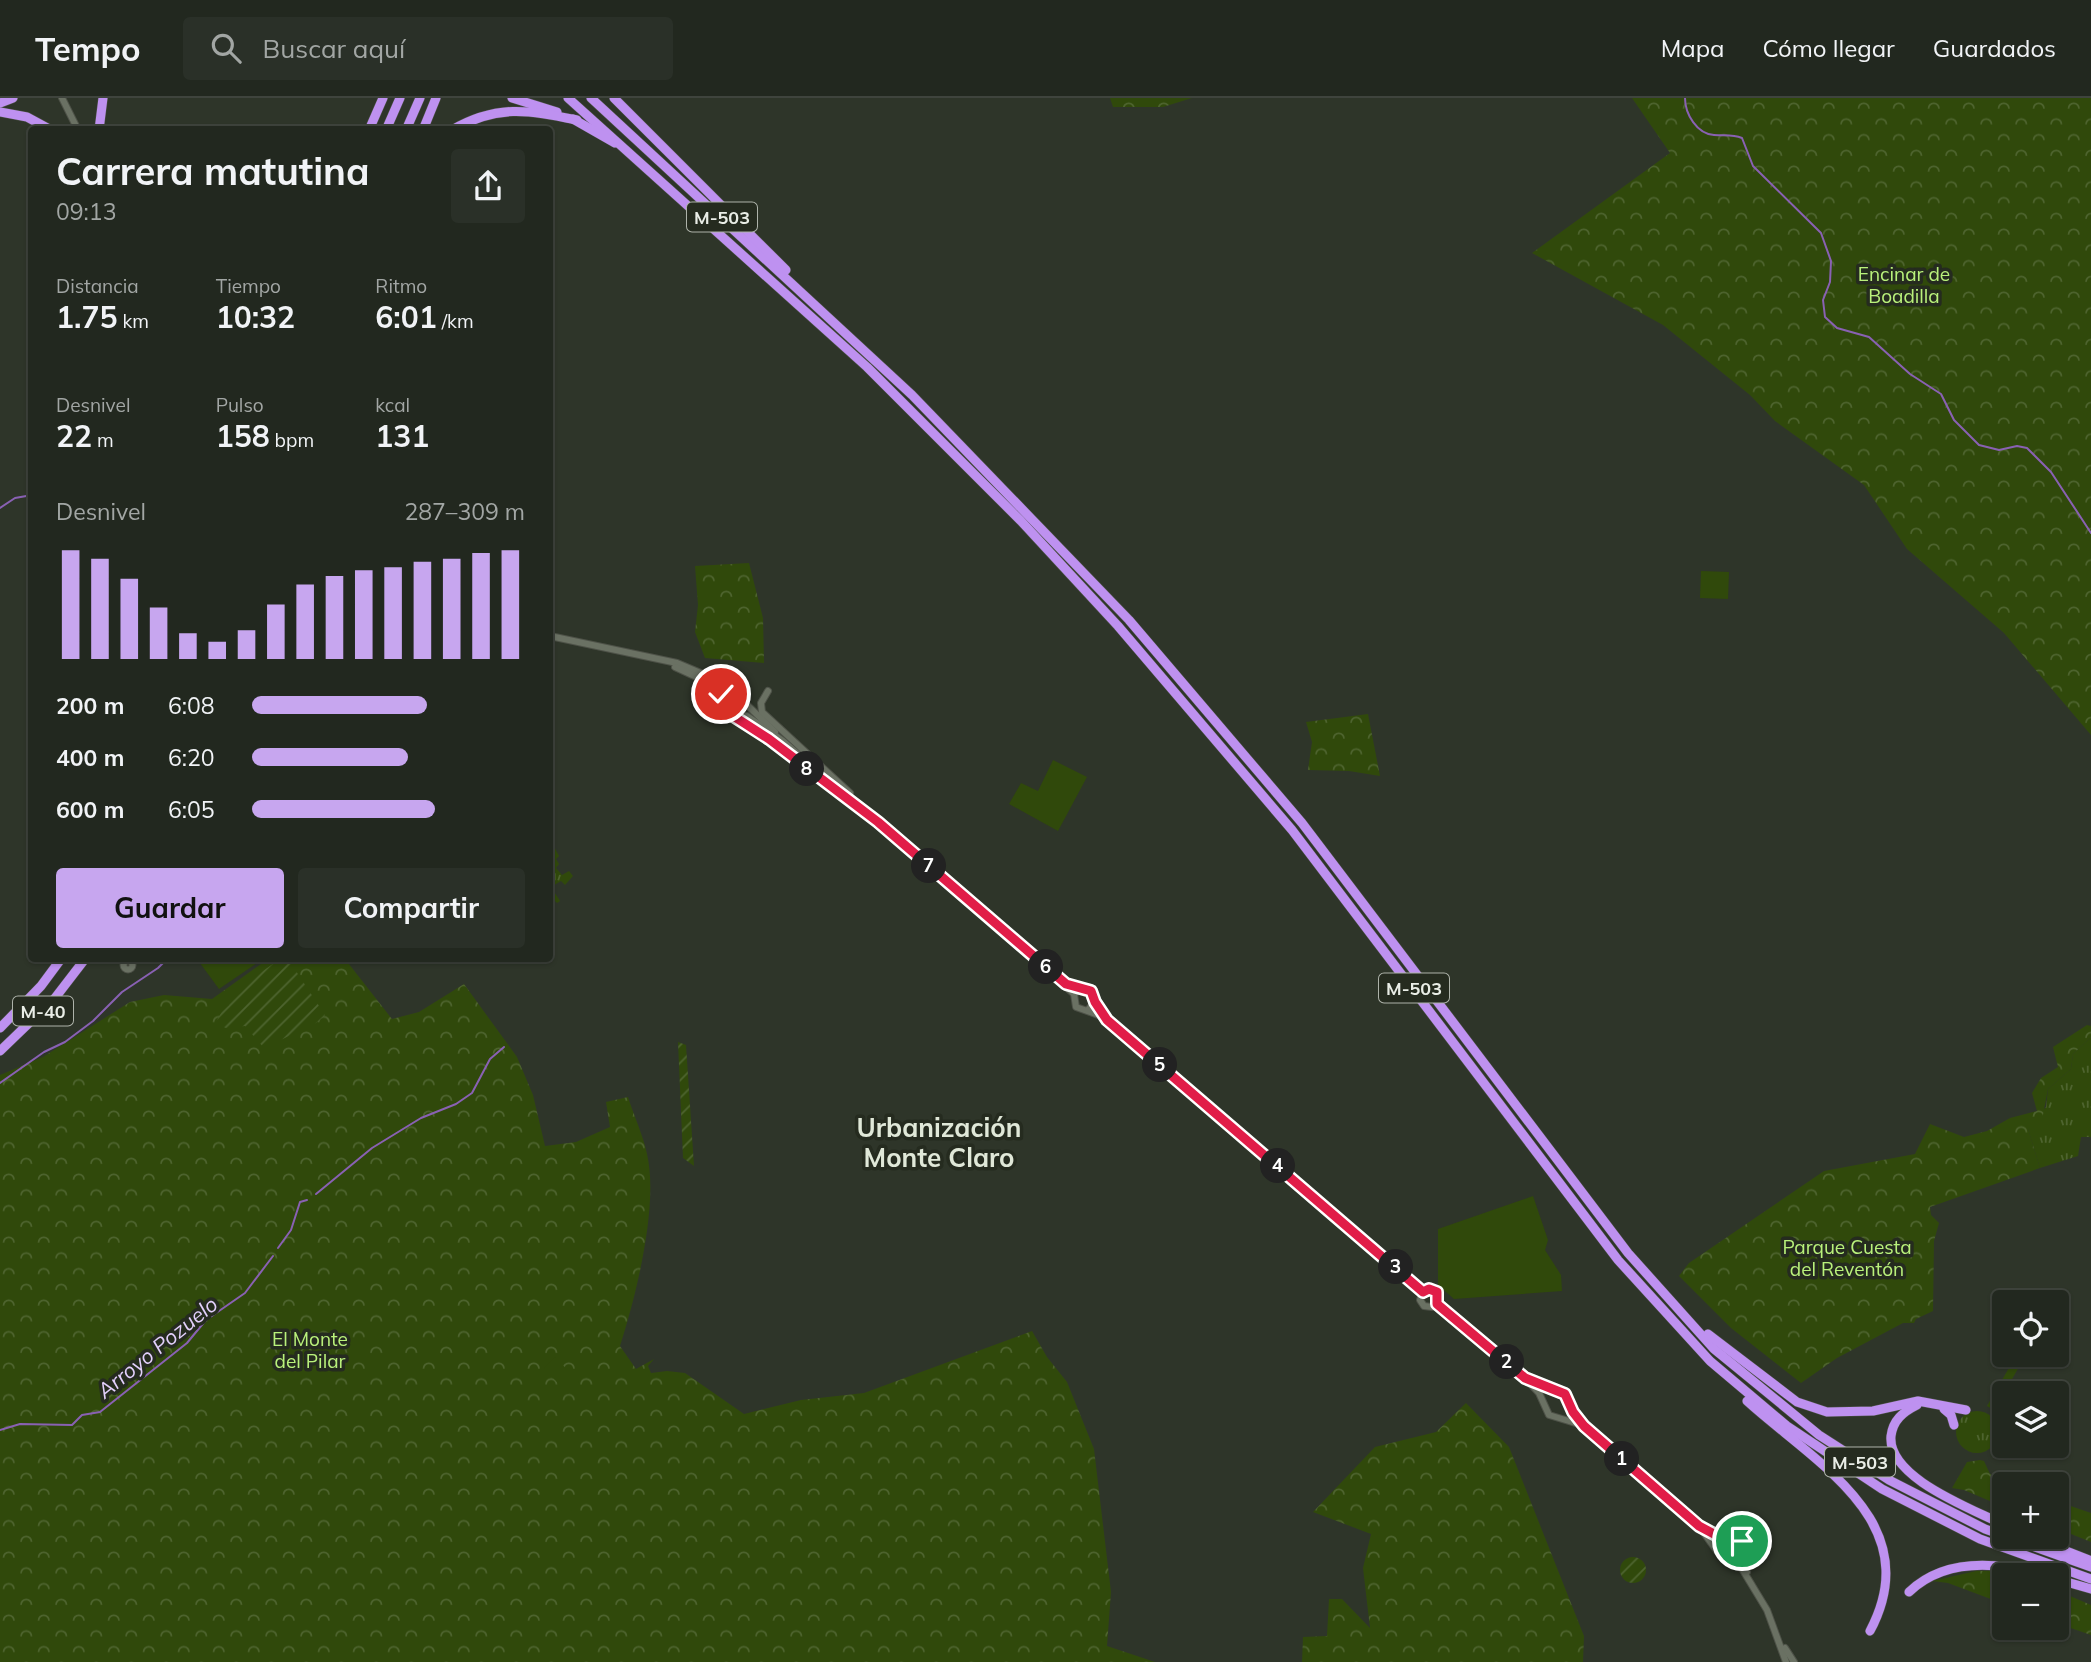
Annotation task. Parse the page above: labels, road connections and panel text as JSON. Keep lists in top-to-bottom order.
{
  "streets": {
    "highway": ["M-503", "M-40"]
  },
  "districts": ["Urbanización Monte Claro"],
  "water": ["Arroyo Pozuelo"],
  "parks": ["Encinar de Boadilla", "Parque Cuesta del Reventón", "El Monte del Pilar"],
  "page": {
    "header": "Tempo",
    "search": "Buscar aquí",
    "nav": ["Mapa", "Cómo llegar", "Guardados"],
    "heading": ["Carrera matutina", "09:13"],
    "stats": [
      ["Distancia", "1.75 km"],
      ["Tiempo", "10:32"],
      ["Ritmo", "6:01 /km"],
      ["Desnivel", "22 m"],
      ["Pulso", "158 bpm"],
      ["kcal", "131"]
    ],
    "chart": ["Desnivel", "287–309 m"],
    "list": [
      {
        "name": "200 m",
        "note": "6:08"
      },
      {
        "name": "400 m",
        "note": "6:20"
      },
      {
        "name": "600 m",
        "note": "6:05"
      }
    ],
    "pins": [
      "8",
      "7",
      "6",
      "5",
      "4",
      "3",
      "2",
      "1"
    ],
    "buttons": ["Guardar", "Compartir"],
    "map_buttons": ["+", "−"]
  }
}
